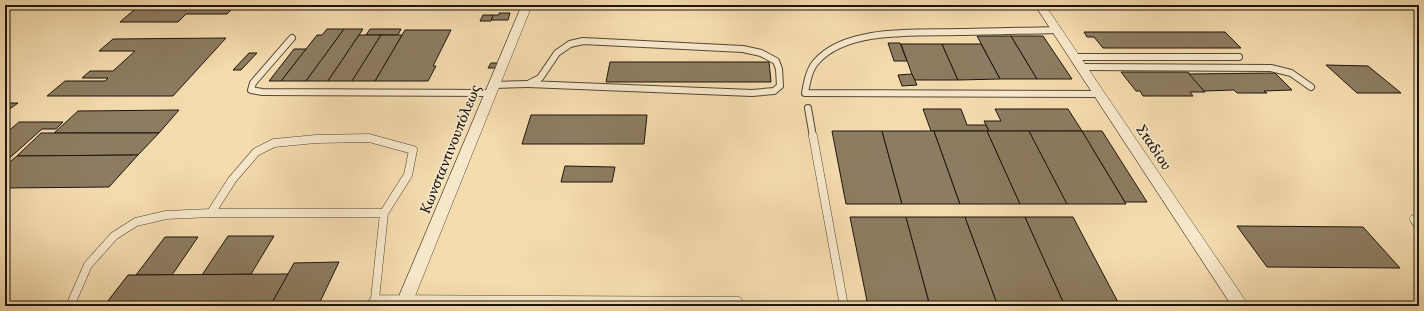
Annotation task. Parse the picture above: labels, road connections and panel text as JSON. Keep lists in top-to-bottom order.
{
  "streets": {
    "street": ["Σταδίου", "Κωνσταντινουπόλεως"]
  }
}
